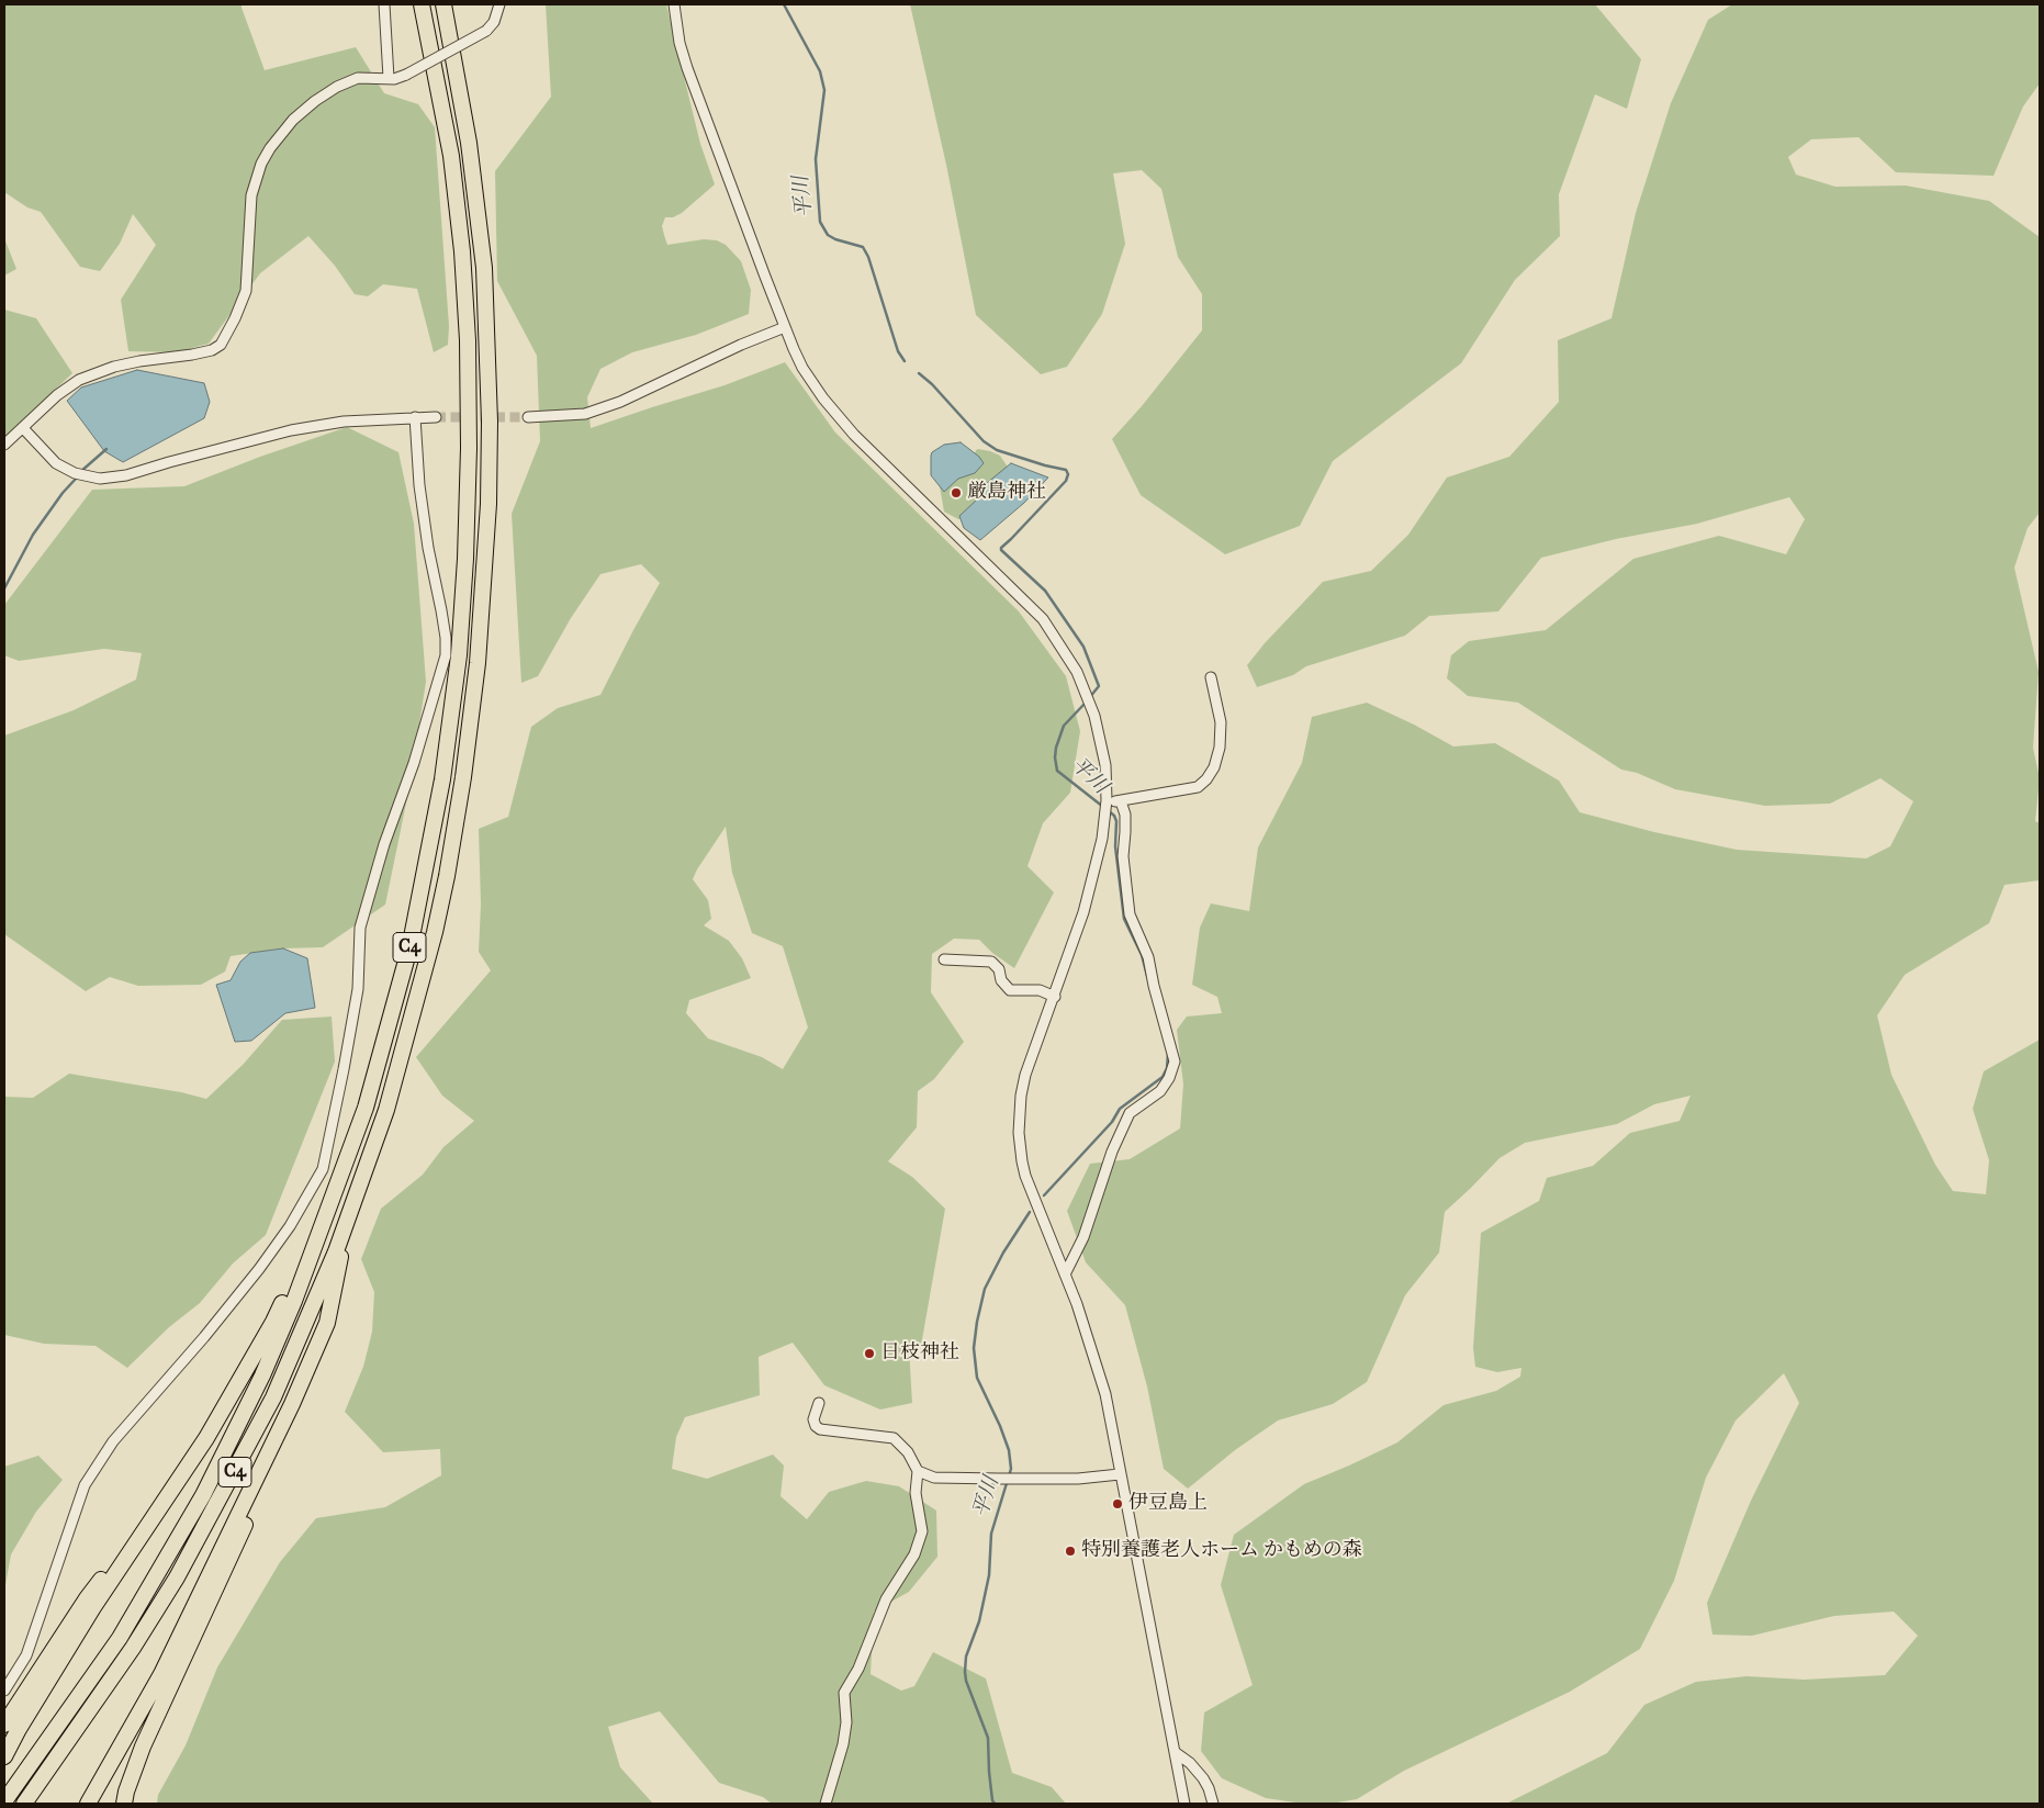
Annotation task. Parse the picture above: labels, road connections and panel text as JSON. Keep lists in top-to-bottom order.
{
  "streets": {
    "highway": ["C4"]
  },
  "water": ["平川"],
  "places": [
    "厳島神社",
    "日枝神社",
    "伊豆島上",
    "特別養護老人ホーム かもめの森"
  ]
}
